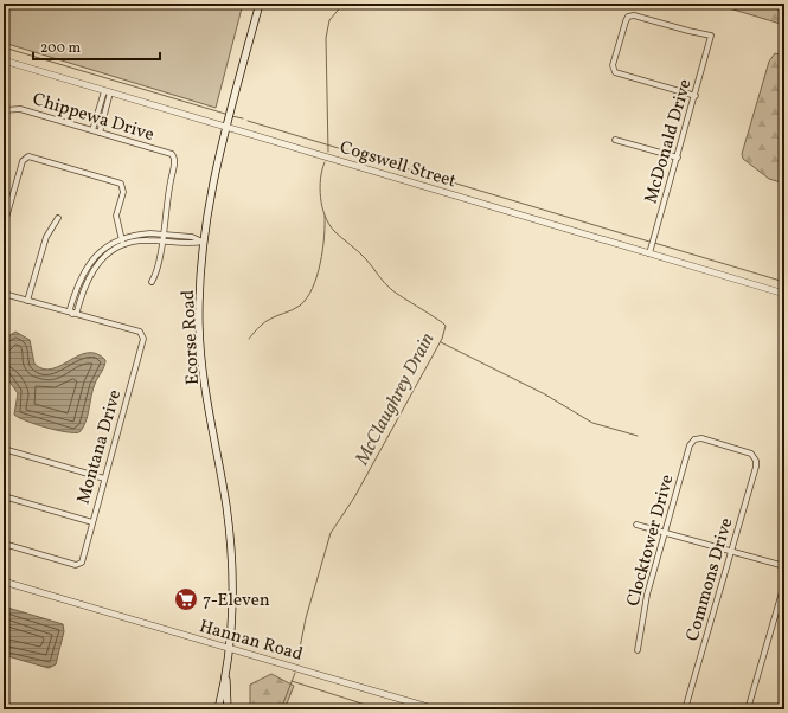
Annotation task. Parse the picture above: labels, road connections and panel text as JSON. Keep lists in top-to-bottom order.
{
  "streets": {
    "main road": ["Ecorse Road"],
    "street": [
      "Chippewa Drive",
      "McDonald Drive",
      "Cogswell Street",
      "Montana Drive",
      "Clocktower Drive",
      "Commons Drive",
      "Hannan Road"
    ]
  },
  "crossings": [
    ["McDonald Drive", "Cogswell Street"],
    ["Cogswell Street", "Ecorse Road"],
    ["Ecorse Road", "Hannan Road"],
    ["Clocktower Drive", "Commons Drive"]
  ],
  "water": ["McClaughrey Drain"],
  "places": {
    "supermarket": ["7-Eleven"]
  },
  "scale_bar": "200 m"
}
